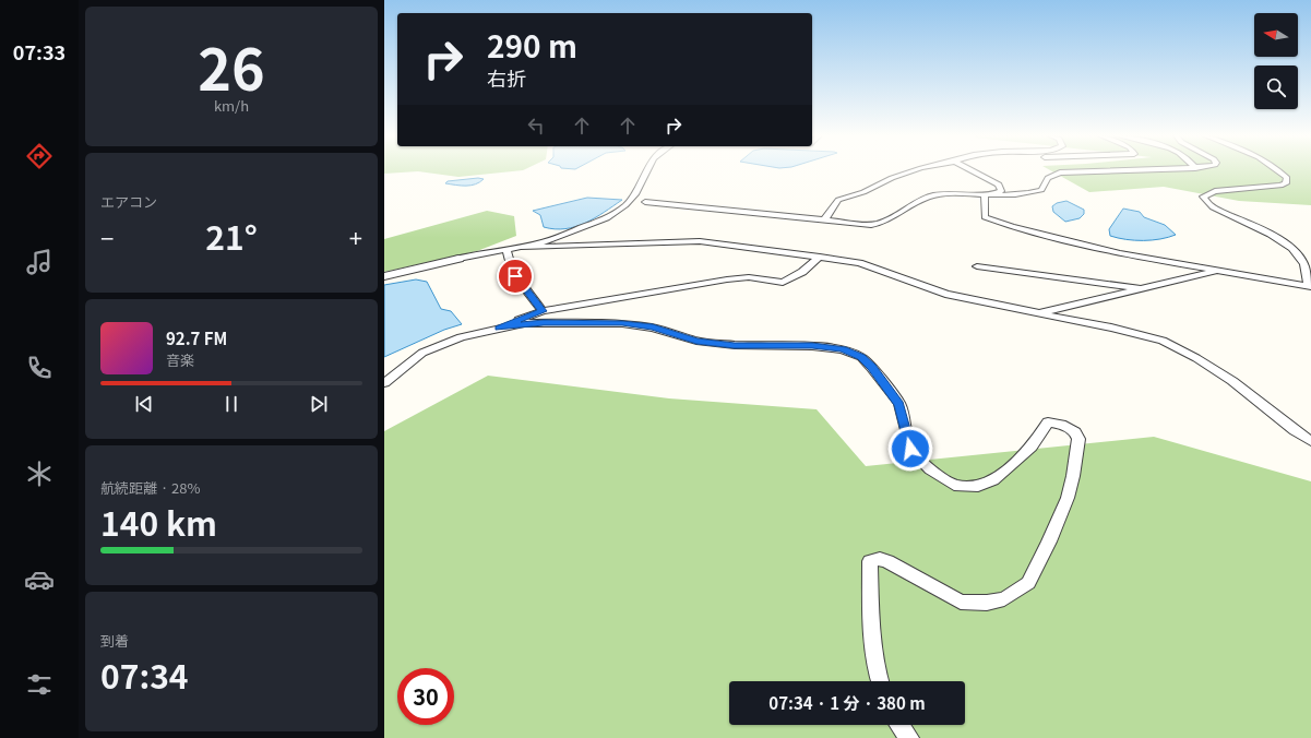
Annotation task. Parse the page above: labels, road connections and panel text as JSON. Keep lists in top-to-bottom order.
{
  "north": "left",
  "page": {
    "tabs": "07:33",
    "tile": [
      ["26", "km/h"],
      "エアコン",
      ["航続距離 · 28%", "140 km"],
      ["到着", "07:34"]
    ],
    "turn": ["290 m", "右折"],
    "heat": ["−", "21°", "+"],
    "song": ["92.7 FM", "音楽"],
    "limit": "30",
    "trip": "07:34 · 1 分 · 380 m"
  }
}
